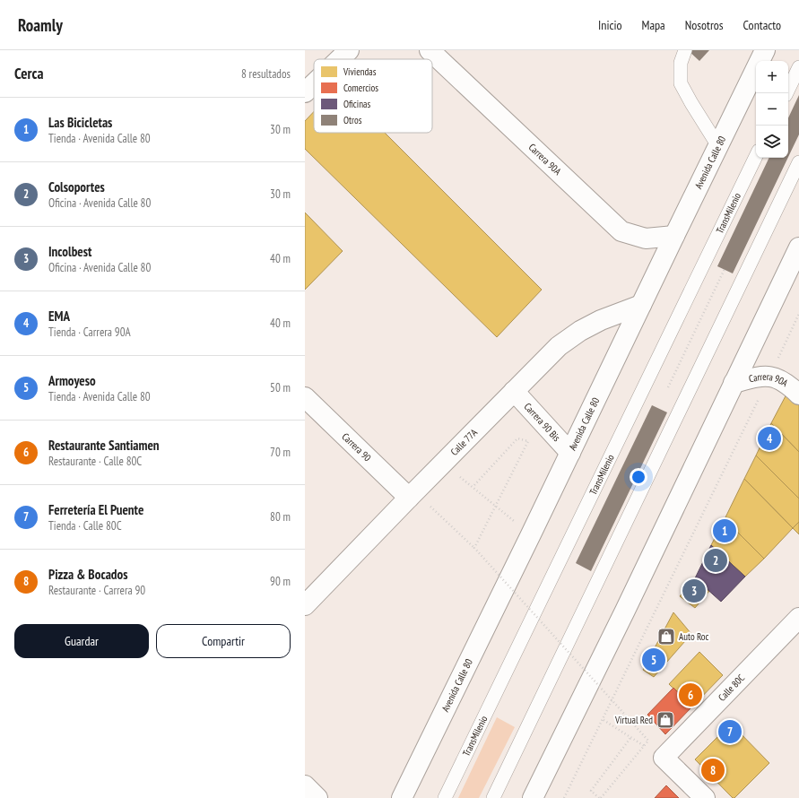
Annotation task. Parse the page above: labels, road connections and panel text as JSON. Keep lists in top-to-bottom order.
{
  "streets": {
    "main road": [
      "Carrera 90A",
      "Avenida Calle 80",
      "Carrera 90 Bis",
      "Calle 77A",
      "Carrera 90",
      "Calle 80C"
    ],
    "lane": ["TransMilenio"]
  },
  "crossings": [
    ["Carrera 90A", "Avenida Calle 80"],
    ["Avenida Calle 80", "Carrera 90 Bis"],
    ["Avenida Calle 80", "Calle 77A"],
    ["Carrera 90 Bis", "Calle 77A"],
    ["Calle 77A", "Carrera 90"]
  ],
  "places": {
    "shop": ["Auto Roc", "Virtual Red"]
  },
  "legend": [
    "Viviendas",
    "Comercios",
    "Oficinas",
    "Otros"
  ],
  "page": {
    "header": "Roamly",
    "nav": [
      "Inicio",
      "Mapa",
      "Nosotros",
      "Contacto"
    ],
    "heading": ["Cerca", "8 resultados"],
    "map_buttons": ["+", "−"],
    "list": [
      {
        "mark": "1",
        "name": "Las Bicicletas",
        "note": "Tienda · Avenida Calle 80",
        "value": "30 m"
      },
      {
        "mark": "2",
        "name": "Colsoportes",
        "note": "Oficina · Avenida Calle 80",
        "value": "30 m"
      },
      {
        "mark": "3",
        "name": "Incolbest",
        "note": "Oficina · Avenida Calle 80",
        "value": "40 m"
      },
      {
        "mark": "4",
        "name": "EMA",
        "note": "Tienda · Carrera 90A",
        "value": "40 m"
      },
      {
        "mark": "5",
        "name": "Armoyeso",
        "note": "Tienda · Avenida Calle 80",
        "value": "50 m"
      },
      {
        "mark": "6",
        "name": "Restaurante Santiamen",
        "note": "Restaurante · Calle 80C",
        "value": "70 m"
      },
      {
        "mark": "7",
        "name": "Ferretería El Puente",
        "note": "Tienda · Calle 80C",
        "value": "80 m"
      },
      {
        "mark": "8",
        "name": "Pizza & Bocados",
        "note": "Restaurante · Carrera 90",
        "value": "90 m"
      }
    ],
    "pins": [
      "4",
      "1",
      "2",
      "3",
      "5",
      "6",
      "7",
      "8"
    ],
    "buttons": ["Guardar", "Compartir"]
  }
}
